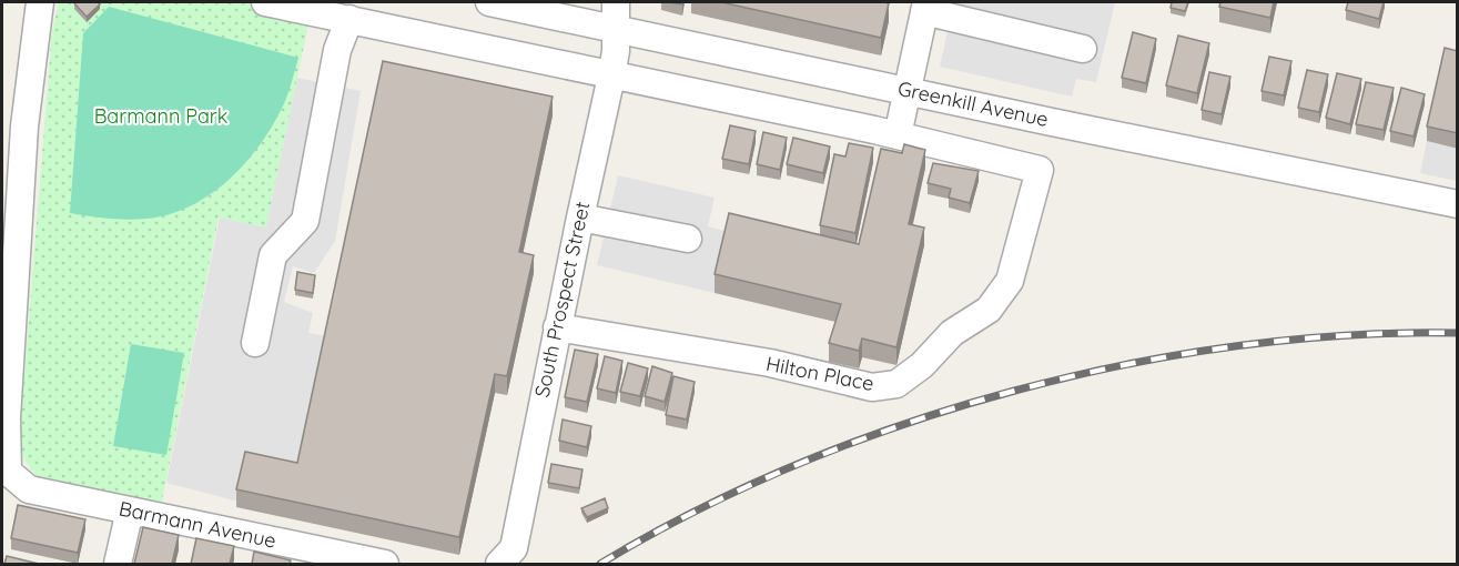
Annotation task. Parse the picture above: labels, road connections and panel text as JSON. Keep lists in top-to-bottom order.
{
  "streets": {
    "street": [
      "Greenkill Avenue",
      "South Prospect Street",
      "Hilton Place",
      "Barmann Avenue"
    ]
  },
  "crossings": [
    ["Greenkill Avenue", "South Prospect Street"],
    ["South Prospect Street", "Hilton Place"]
  ],
  "parks": ["Barmann Park"]
}
